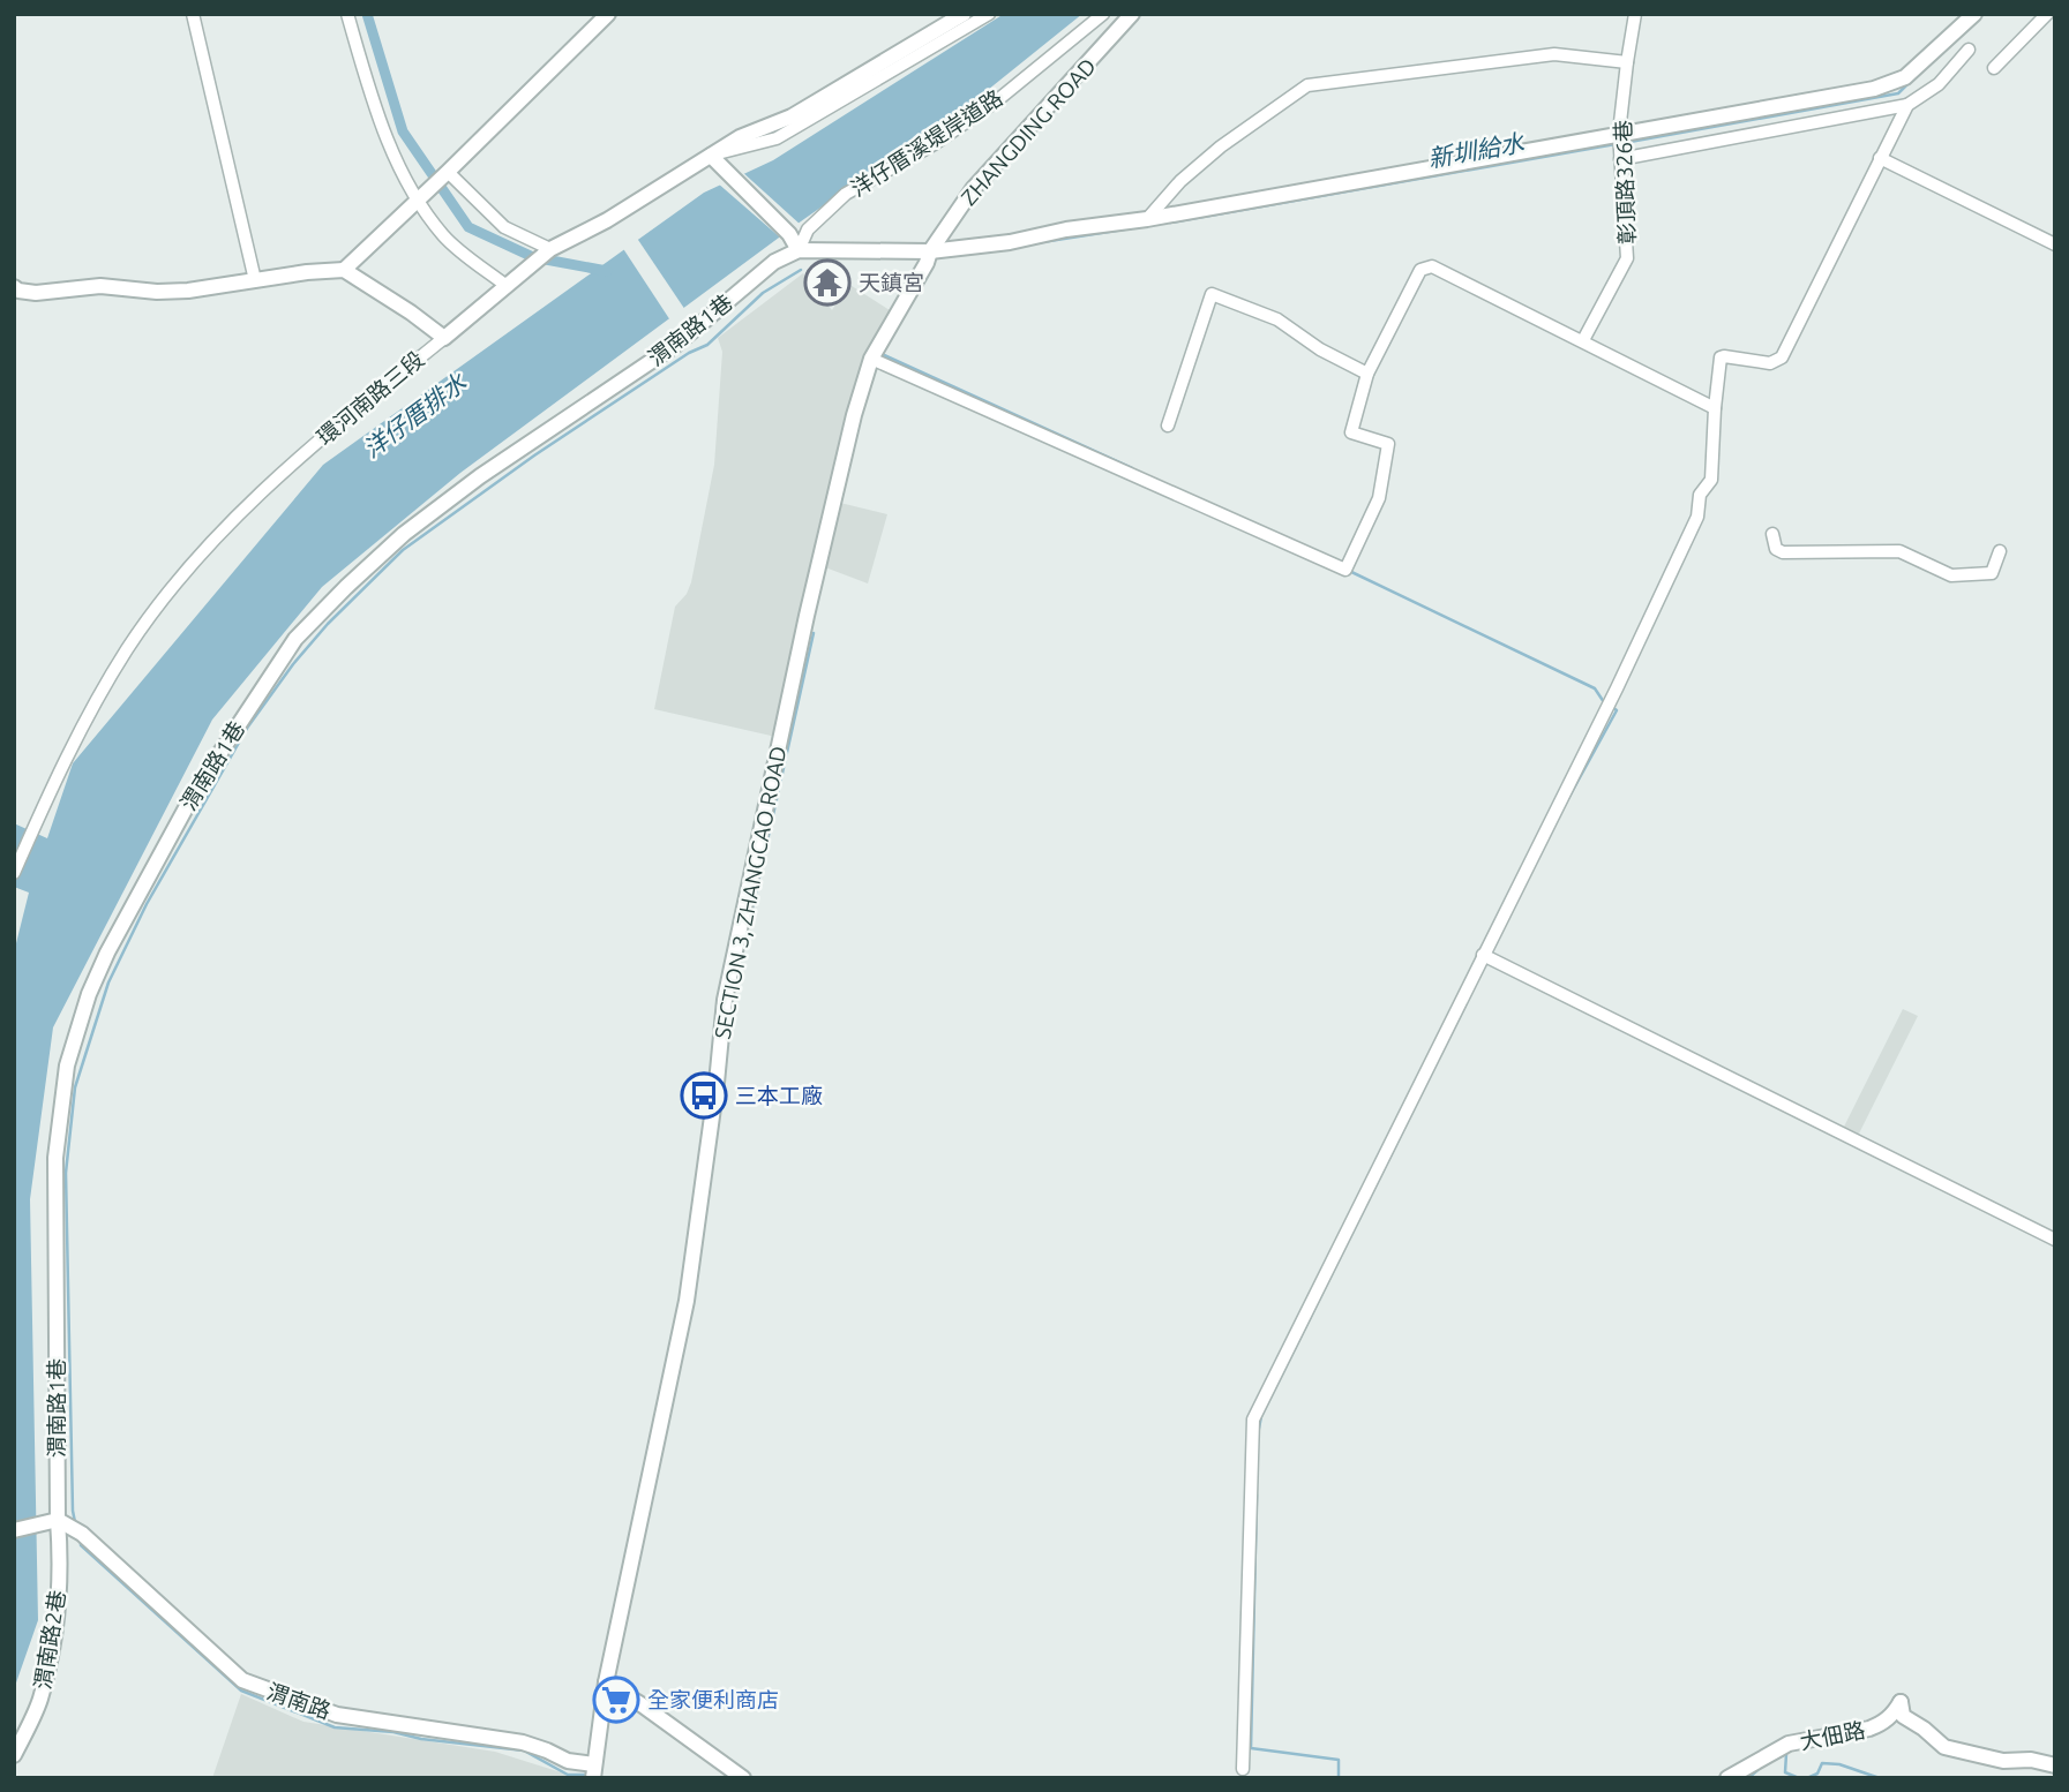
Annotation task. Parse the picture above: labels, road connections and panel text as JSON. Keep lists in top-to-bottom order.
{
  "streets": {
    "street": [
      "ZHANGDING ROAD",
      "洋仔厝溪堤岸道路",
      "彰頂路326巷",
      "渭南路1巷",
      "環河南路三段",
      "SECTION 3, ZHANGCAO ROAD",
      "渭南路2巷",
      "渭南路",
      "大佃路"
    ]
  },
  "crossings": [
    ["ZHANGDING ROAD", "SECTION 3, ZHANGCAO ROAD"],
    ["洋仔厝溪堤岸道路", "渭南路1巷"],
    ["渭南路1巷", "渭南路2巷"],
    ["渭南路1巷", "渭南路"],
    ["SECTION 3, ZHANGCAO ROAD", "渭南路"],
    ["渭南路2巷", "渭南路"]
  ],
  "water": ["新圳給水", "洋仔厝排水"],
  "places": {
    "temple": ["天鎮宮"],
    "bus stop": ["三本工廠"],
    "supermarket": ["全家便利商店"]
  }
}
